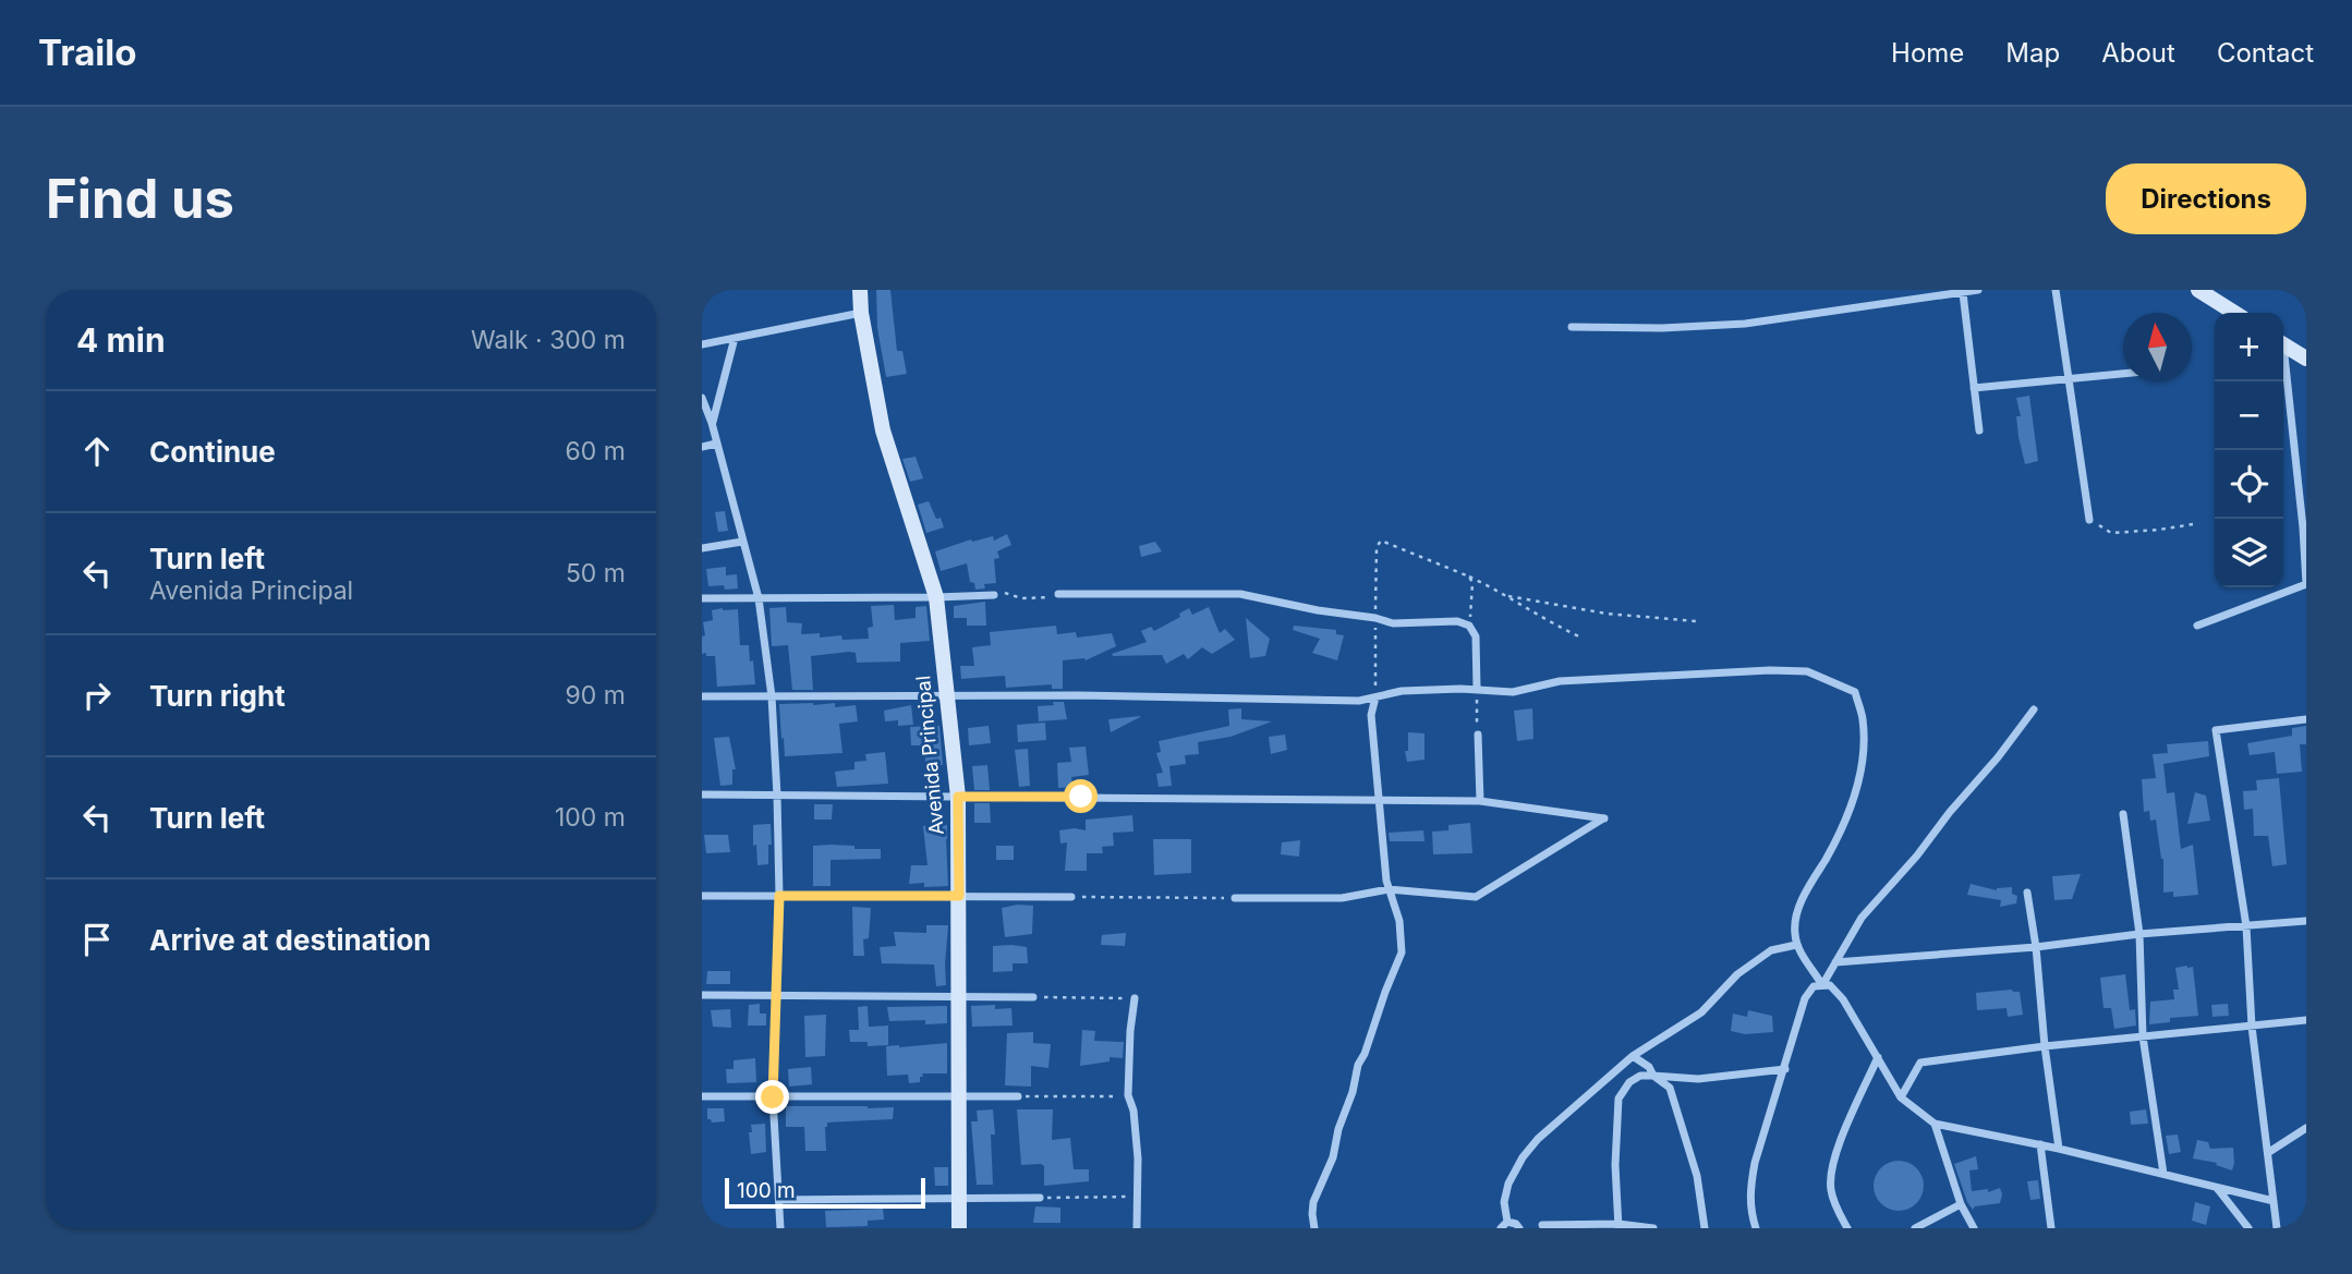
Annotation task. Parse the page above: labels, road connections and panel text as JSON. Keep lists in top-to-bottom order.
{
  "streets": {
    "street": ["Avenida Principal"]
  },
  "scale_bar": "100 m",
  "north": "top",
  "page": {
    "header": "Trailo",
    "nav": [
      "Home",
      "Map",
      "About",
      "Contact"
    ],
    "buttons": "Directions",
    "title": "Find us",
    "heading": ["4 min", "Walk · 300 m"],
    "map_buttons": ["+", "−"],
    "list": [
      ["Continue", "60 m"],
      ["Turn left", "Avenida Principal", "50 m"],
      ["Turn right", "90 m"],
      ["Turn left", "100 m"],
      "Arrive at destination"
    ],
    "scale": "100 m"
  }
}
